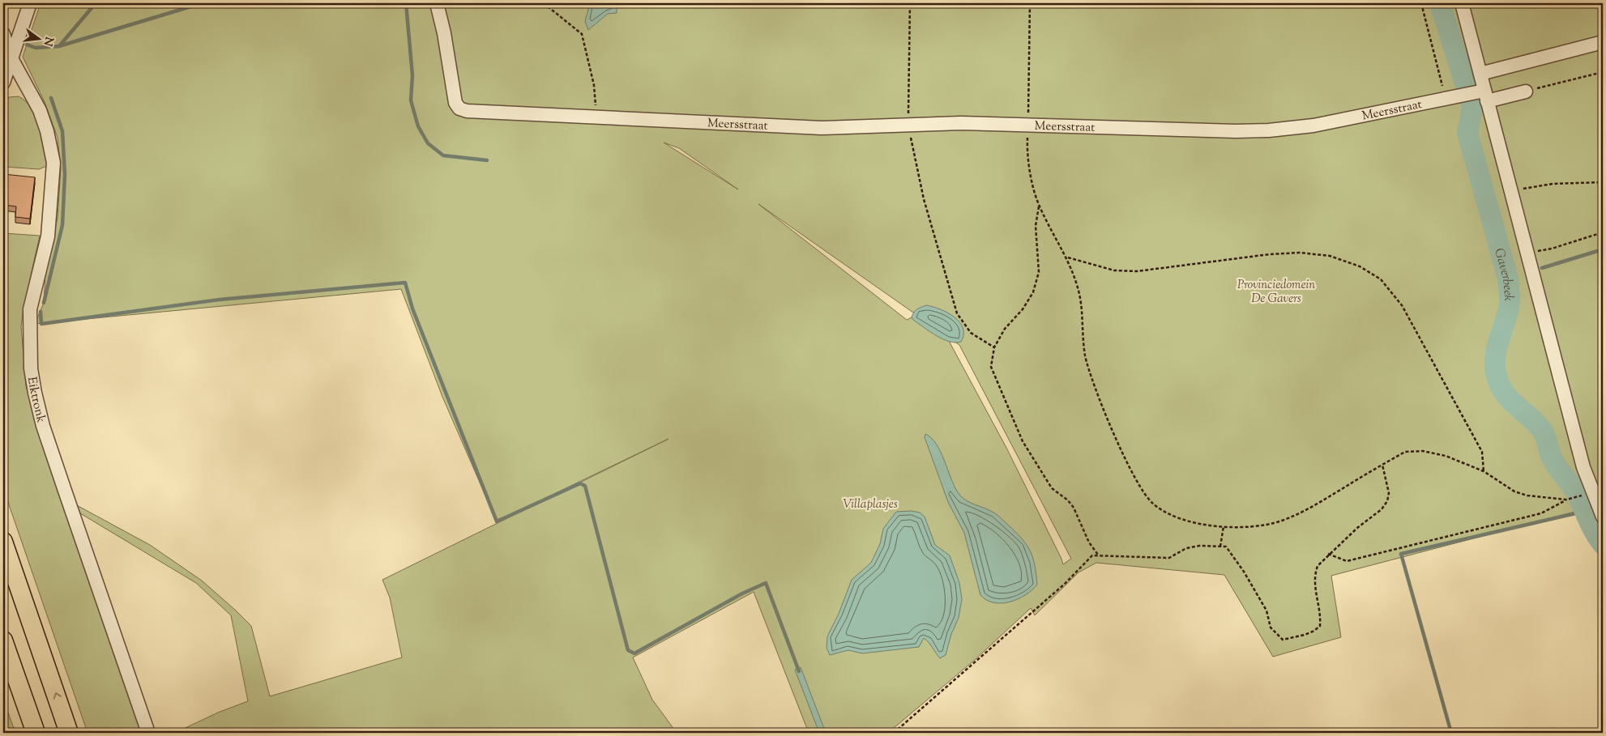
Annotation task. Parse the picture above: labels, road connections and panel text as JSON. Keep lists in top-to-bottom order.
{
  "streets": {
    "street": ["Meersstraat", "Eiktronk"]
  },
  "water": ["Gaverbeek"],
  "parks": ["Provinciedomein De Gavers", "Villaplasjes"],
  "north": "right"
}
